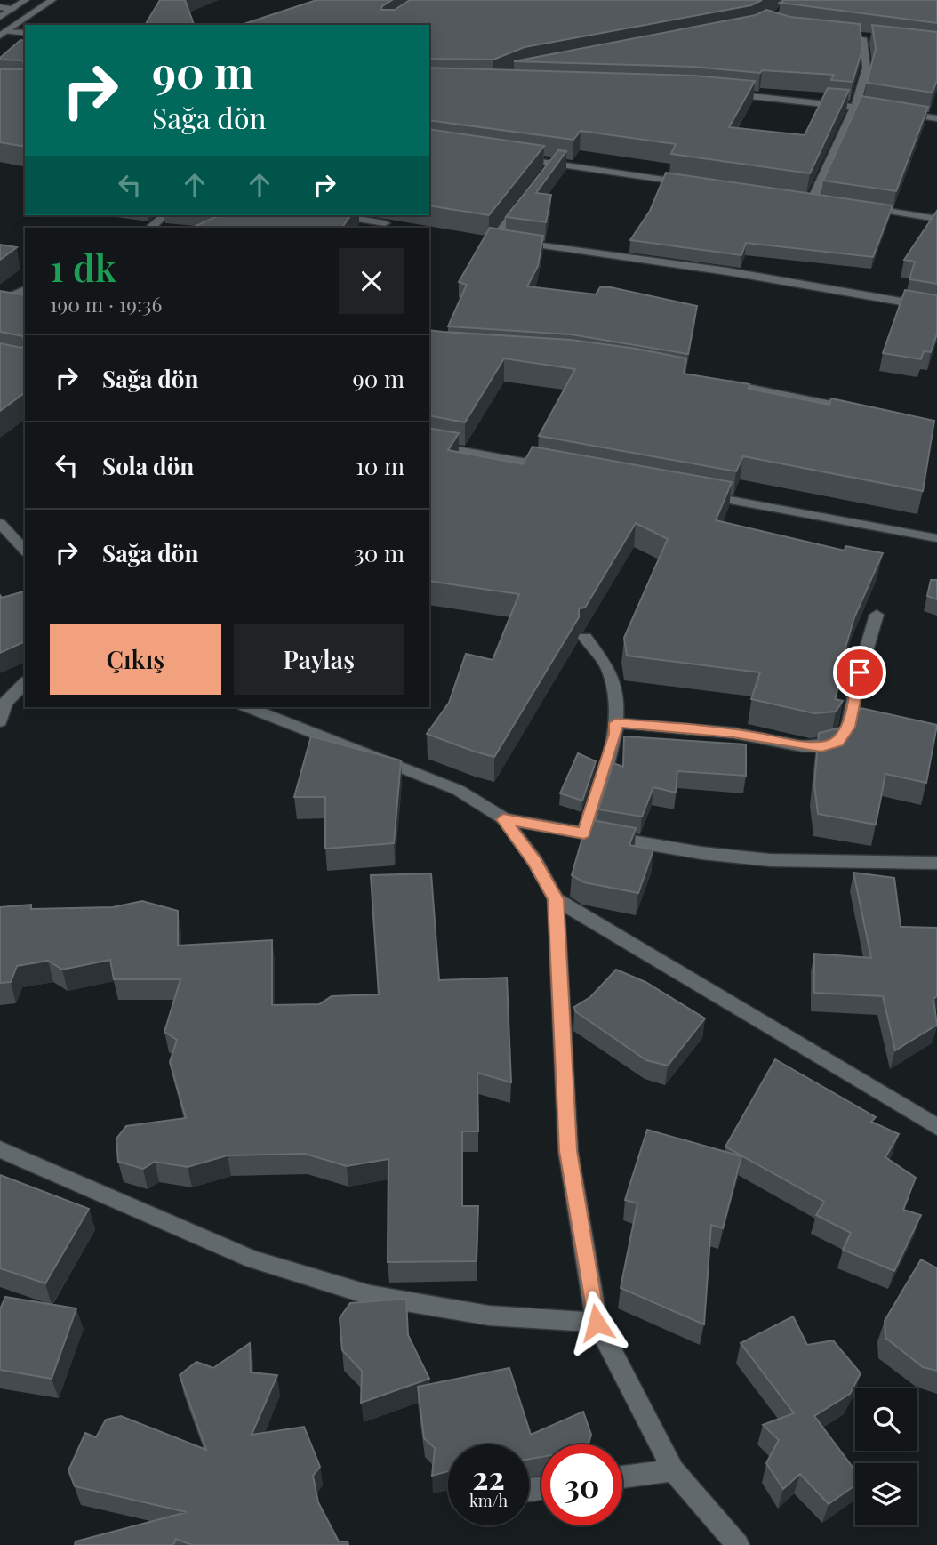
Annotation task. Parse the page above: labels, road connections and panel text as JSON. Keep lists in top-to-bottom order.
{
  "page": {
    "turn": ["90 m", "Sağa dön"],
    "heading": ["1 dk", "190 m · 19:36"],
    "list": [
      {
        "name": "Sağa dön",
        "value": "90 m"
      },
      {
        "name": "Sola dön",
        "value": "10 m"
      },
      {
        "name": "Sağa dön",
        "value": "30 m"
      }
    ],
    "buttons": ["Çıkış", "Paylaş"],
    "speed": "22 km/h",
    "limit": "30"
  }
}
